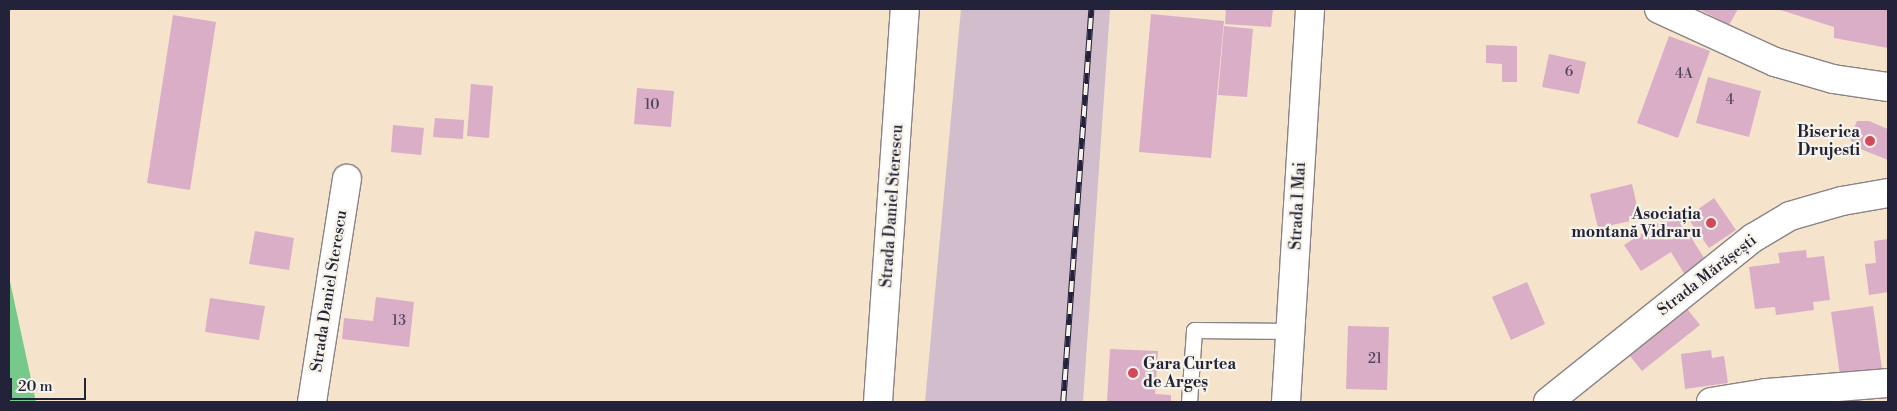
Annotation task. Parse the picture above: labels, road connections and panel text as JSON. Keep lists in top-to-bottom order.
{
  "streets": {
    "street": ["Strada Daniel Sterescu", "Strada 1 Mai", "Strada Mărășești"]
  },
  "places": ["Biserica Drujesti", "Asociația montană Vidraru", "Gara Curtea de Argeș"],
  "house_numbers": [
    "6",
    "4A",
    "4",
    "10",
    "13",
    "21"
  ],
  "scale_bar": "20 m"
}
